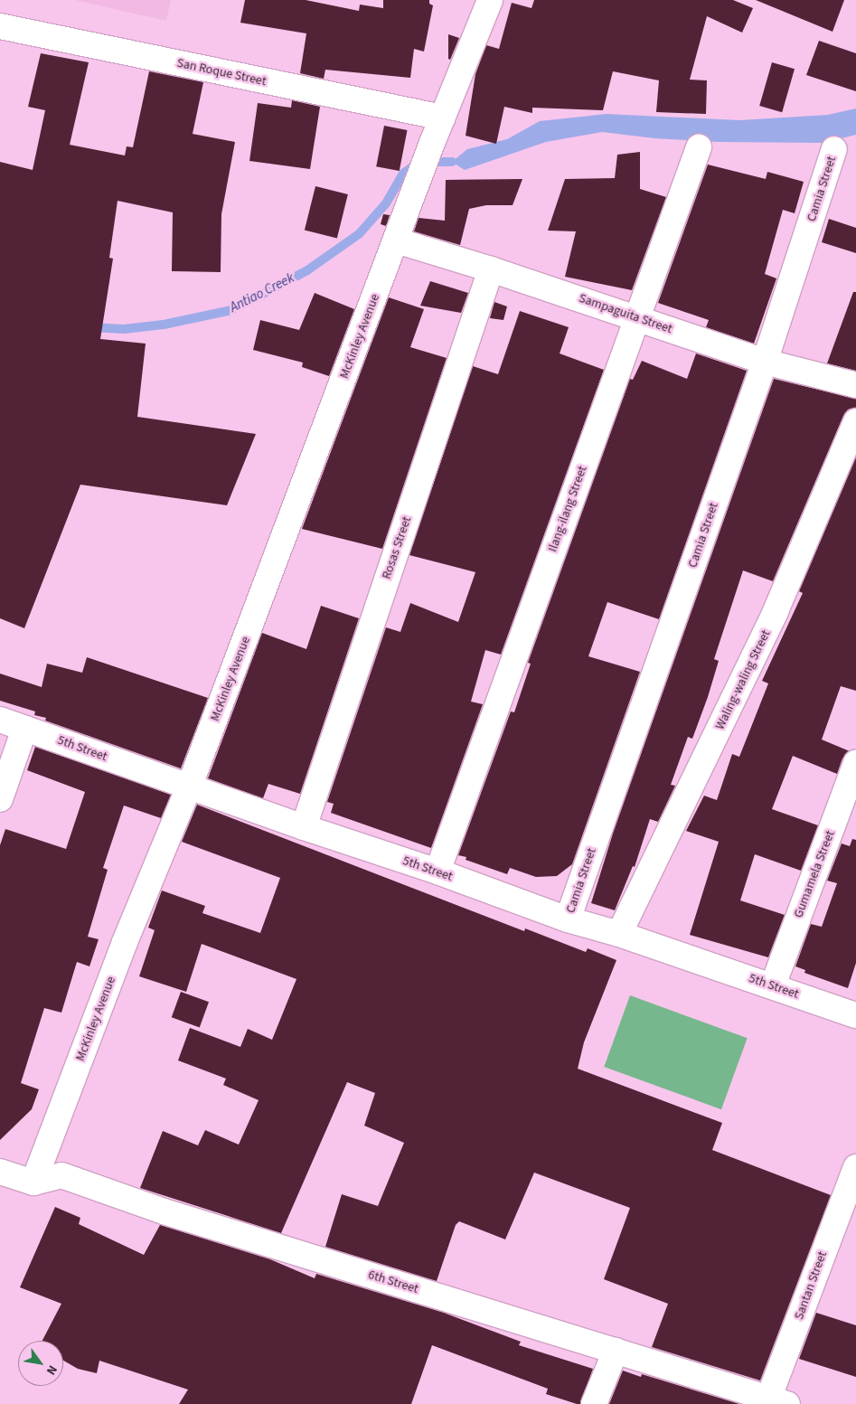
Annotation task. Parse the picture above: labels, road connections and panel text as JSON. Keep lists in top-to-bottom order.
{
  "streets": {
    "street": [
      "San Roque Street",
      "Camia Street",
      "Sampaguita Street",
      "McKinley Avenue",
      "Ilang-ilang Street",
      "Rosas Street",
      "Waling-waling Street",
      "5th Street",
      "Gumamela Street",
      "6th Street",
      "Santan Street"
    ]
  },
  "crossings": [
    ["San Roque Street", "McKinley Avenue"],
    ["Camia Street", "Sampaguita Street"],
    ["Camia Street", "5th Street"],
    ["Sampaguita Street", "McKinley Avenue"],
    ["Sampaguita Street", "Ilang-ilang Street"],
    ["Sampaguita Street", "Rosas Street"],
    ["McKinley Avenue", "5th Street"],
    ["McKinley Avenue", "6th Street"],
    ["Ilang-ilang Street", "5th Street"],
    ["Rosas Street", "5th Street"],
    ["Waling-waling Street", "5th Street"],
    ["5th Street", "Gumamela Street"],
    ["6th Street", "Santan Street"]
  ],
  "water": ["Antiao Creek"],
  "north": "bottom right"
}
